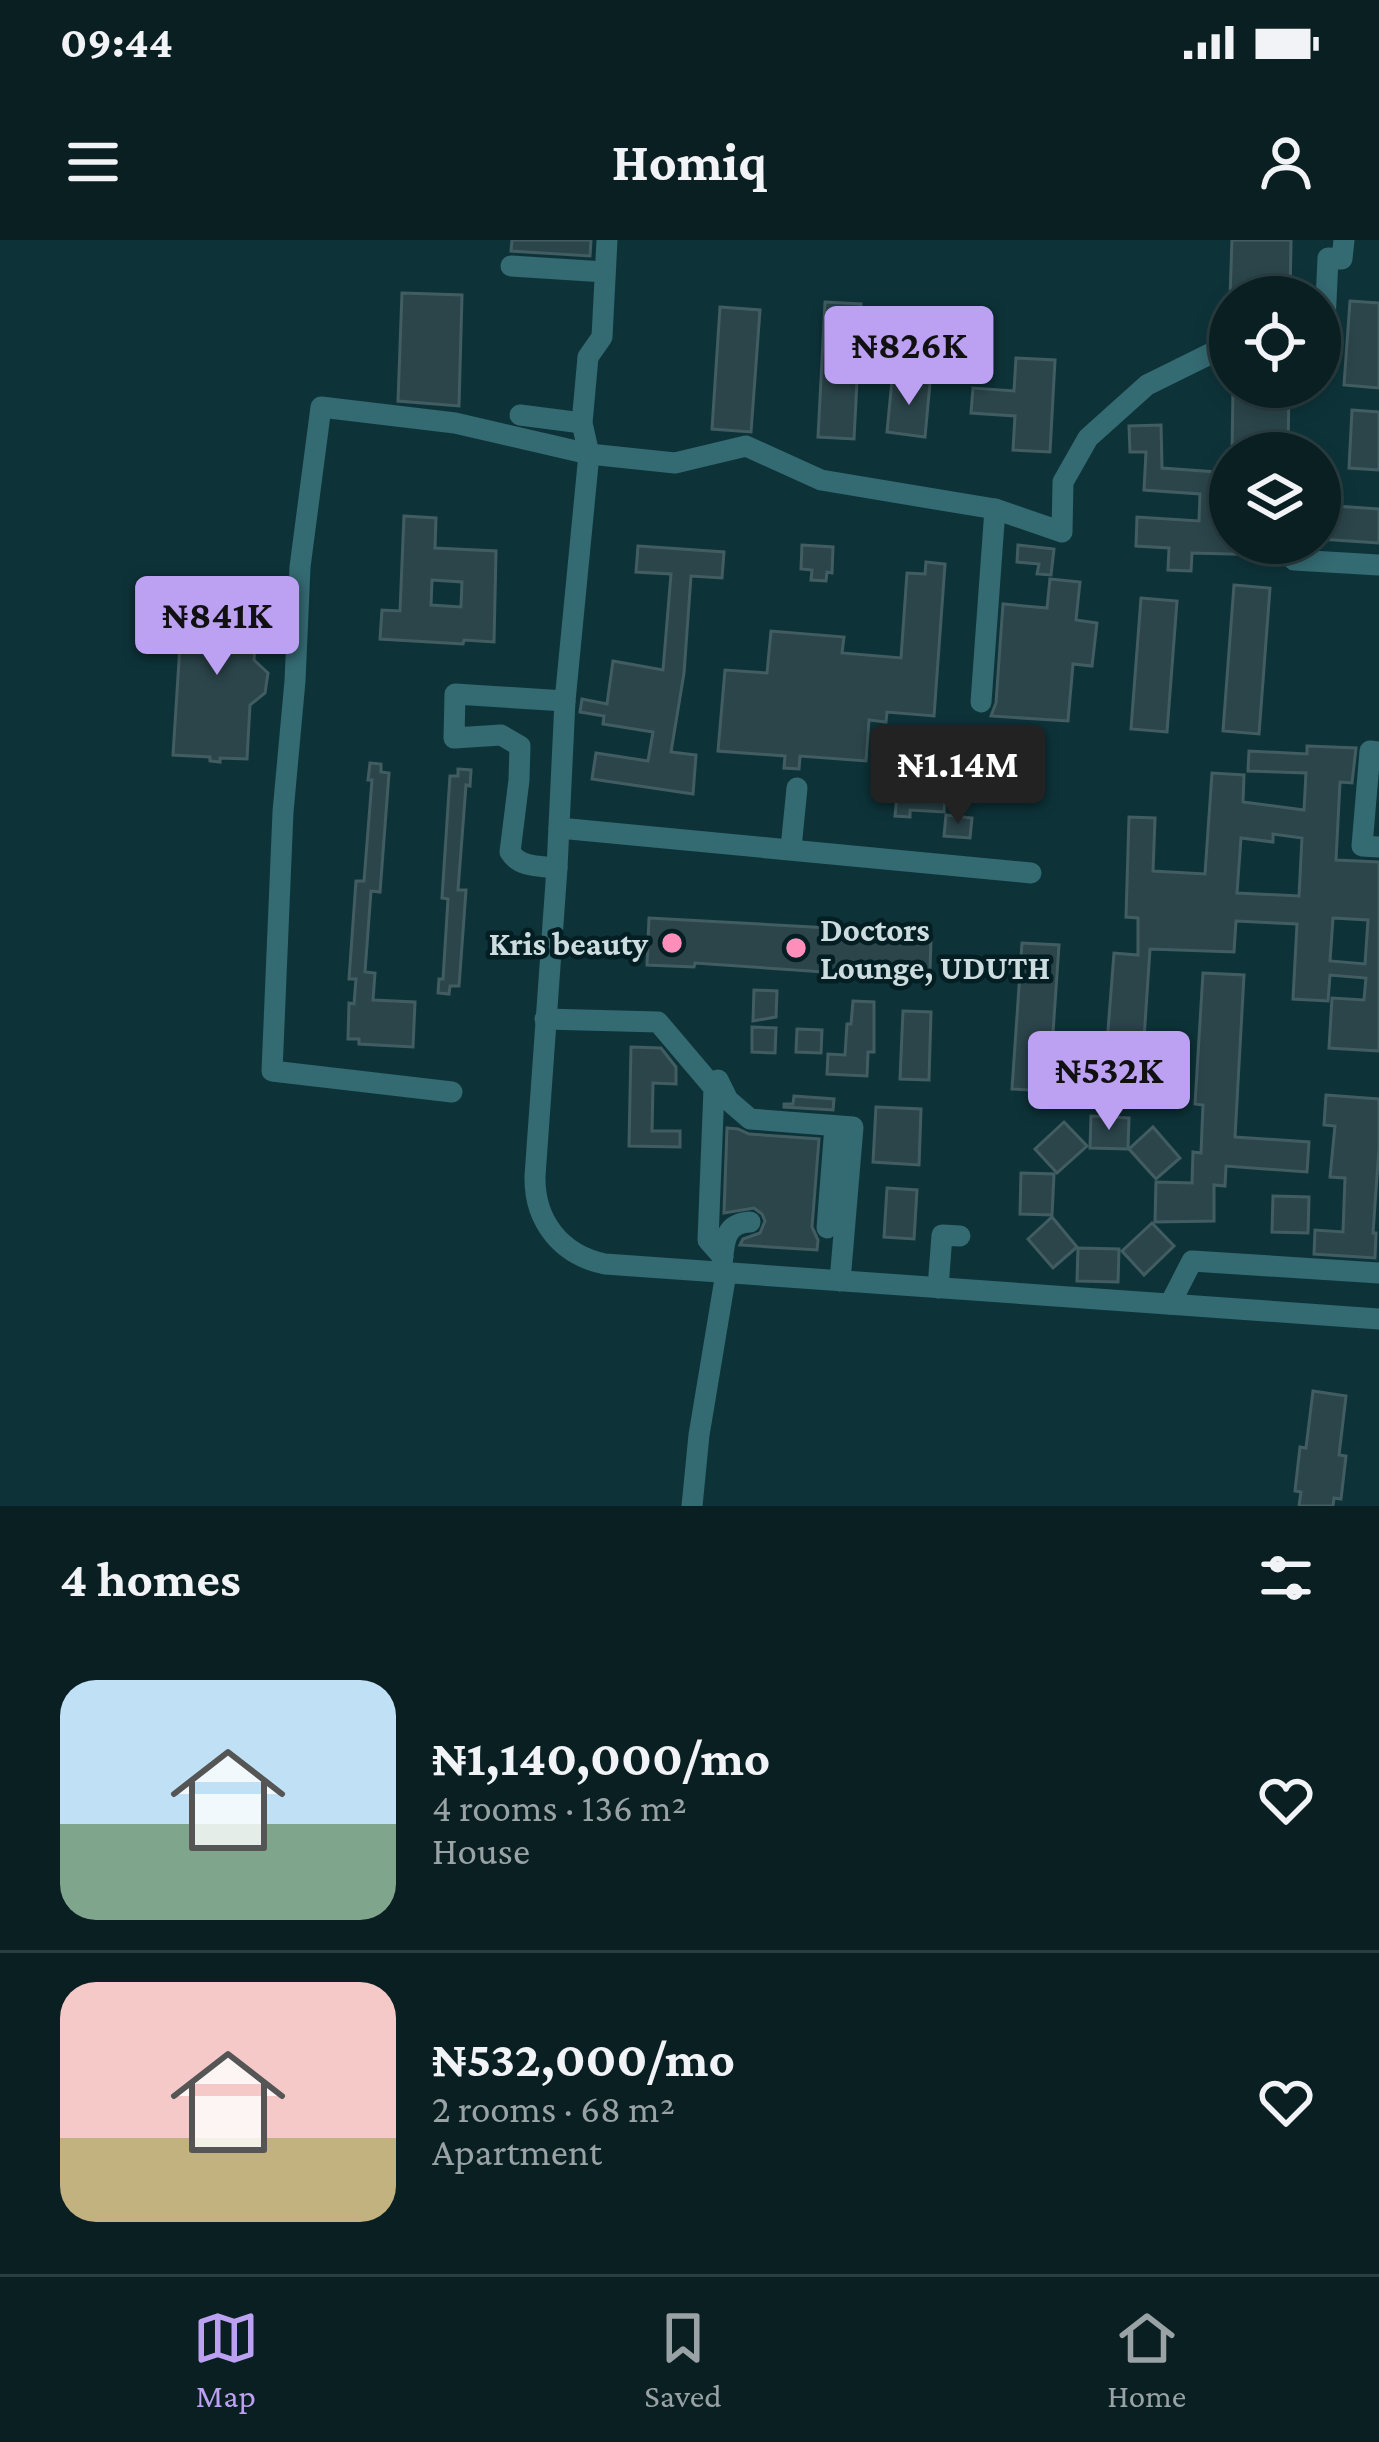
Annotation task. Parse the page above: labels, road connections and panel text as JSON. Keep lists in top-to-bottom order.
{
  "places": ["Kris beauty", "Doctors Lounge, UDUTH"],
  "page": {
    "status": "09:44",
    "header": "Homiq",
    "price": [
      "₦826K",
      "₦841K",
      "₦1.14M",
      "₦532K"
    ],
    "heading": "4 homes",
    "list": [
      {
        "name": "₦1,140,000/mo",
        "note": "4 rooms · 136 m² · House"
      },
      {
        "name": "₦532,000/mo",
        "note": "2 rooms · 68 m² · Apartment"
      }
    ],
    "tabs": ["Map", "Saved", "Home"]
  }
}
